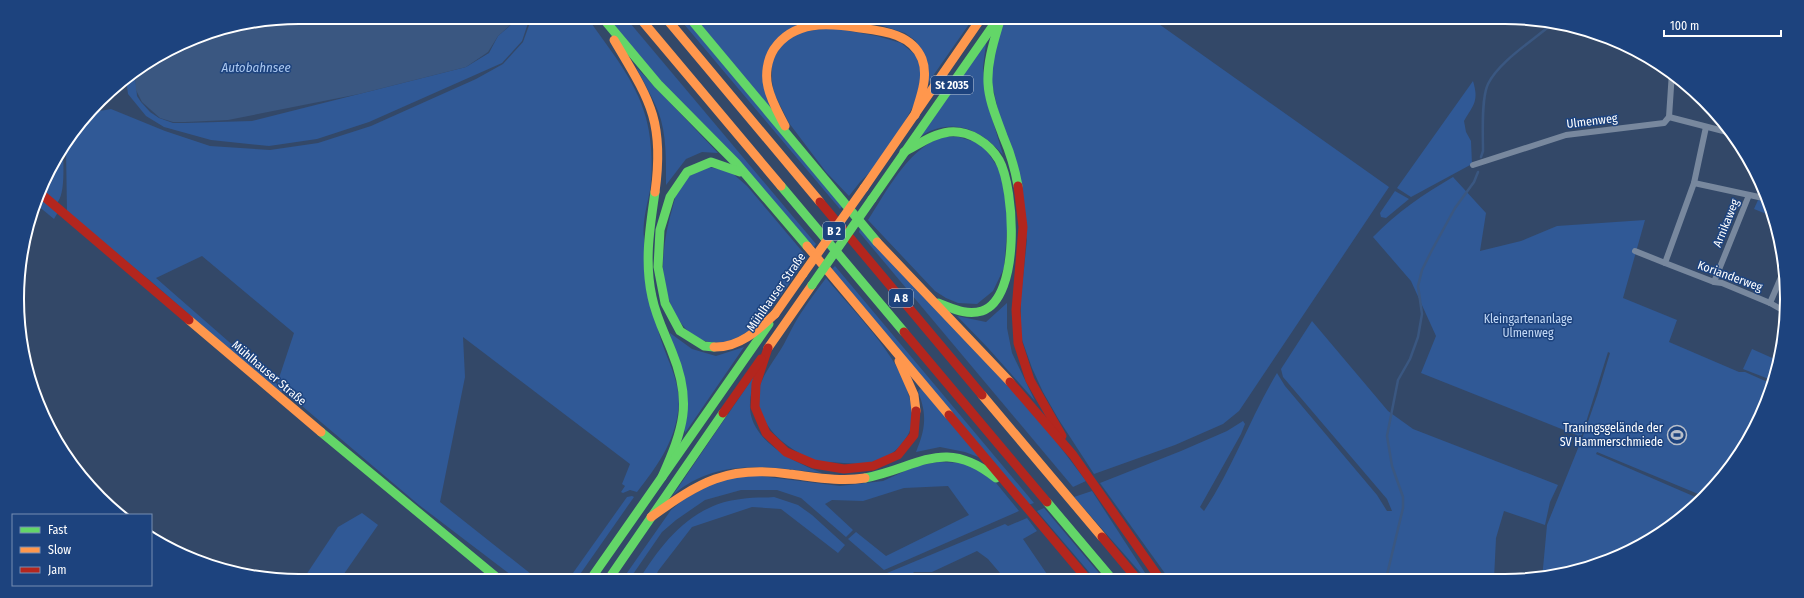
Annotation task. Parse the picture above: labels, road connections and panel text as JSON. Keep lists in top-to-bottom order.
{
  "streets": {
    "main road": [
      "St 2035",
      "B 2",
      "Mühlhauser Straße",
      "A 8"
    ],
    "street": ["Ulmenweg", "Arnikaweg", "Korianderweg"]
  },
  "crossings": [
    ["Arnikaweg", "Korianderweg"]
  ],
  "water": ["Autobahnsee"],
  "parks": ["Kleingartenanlage Ulmenweg"],
  "places": {
    "sports": ["Traningsgelände der SV Hammerschmiede"]
  },
  "legend": ["Fast", "Slow", "Jam"],
  "scale_bar": "100 m"
}
